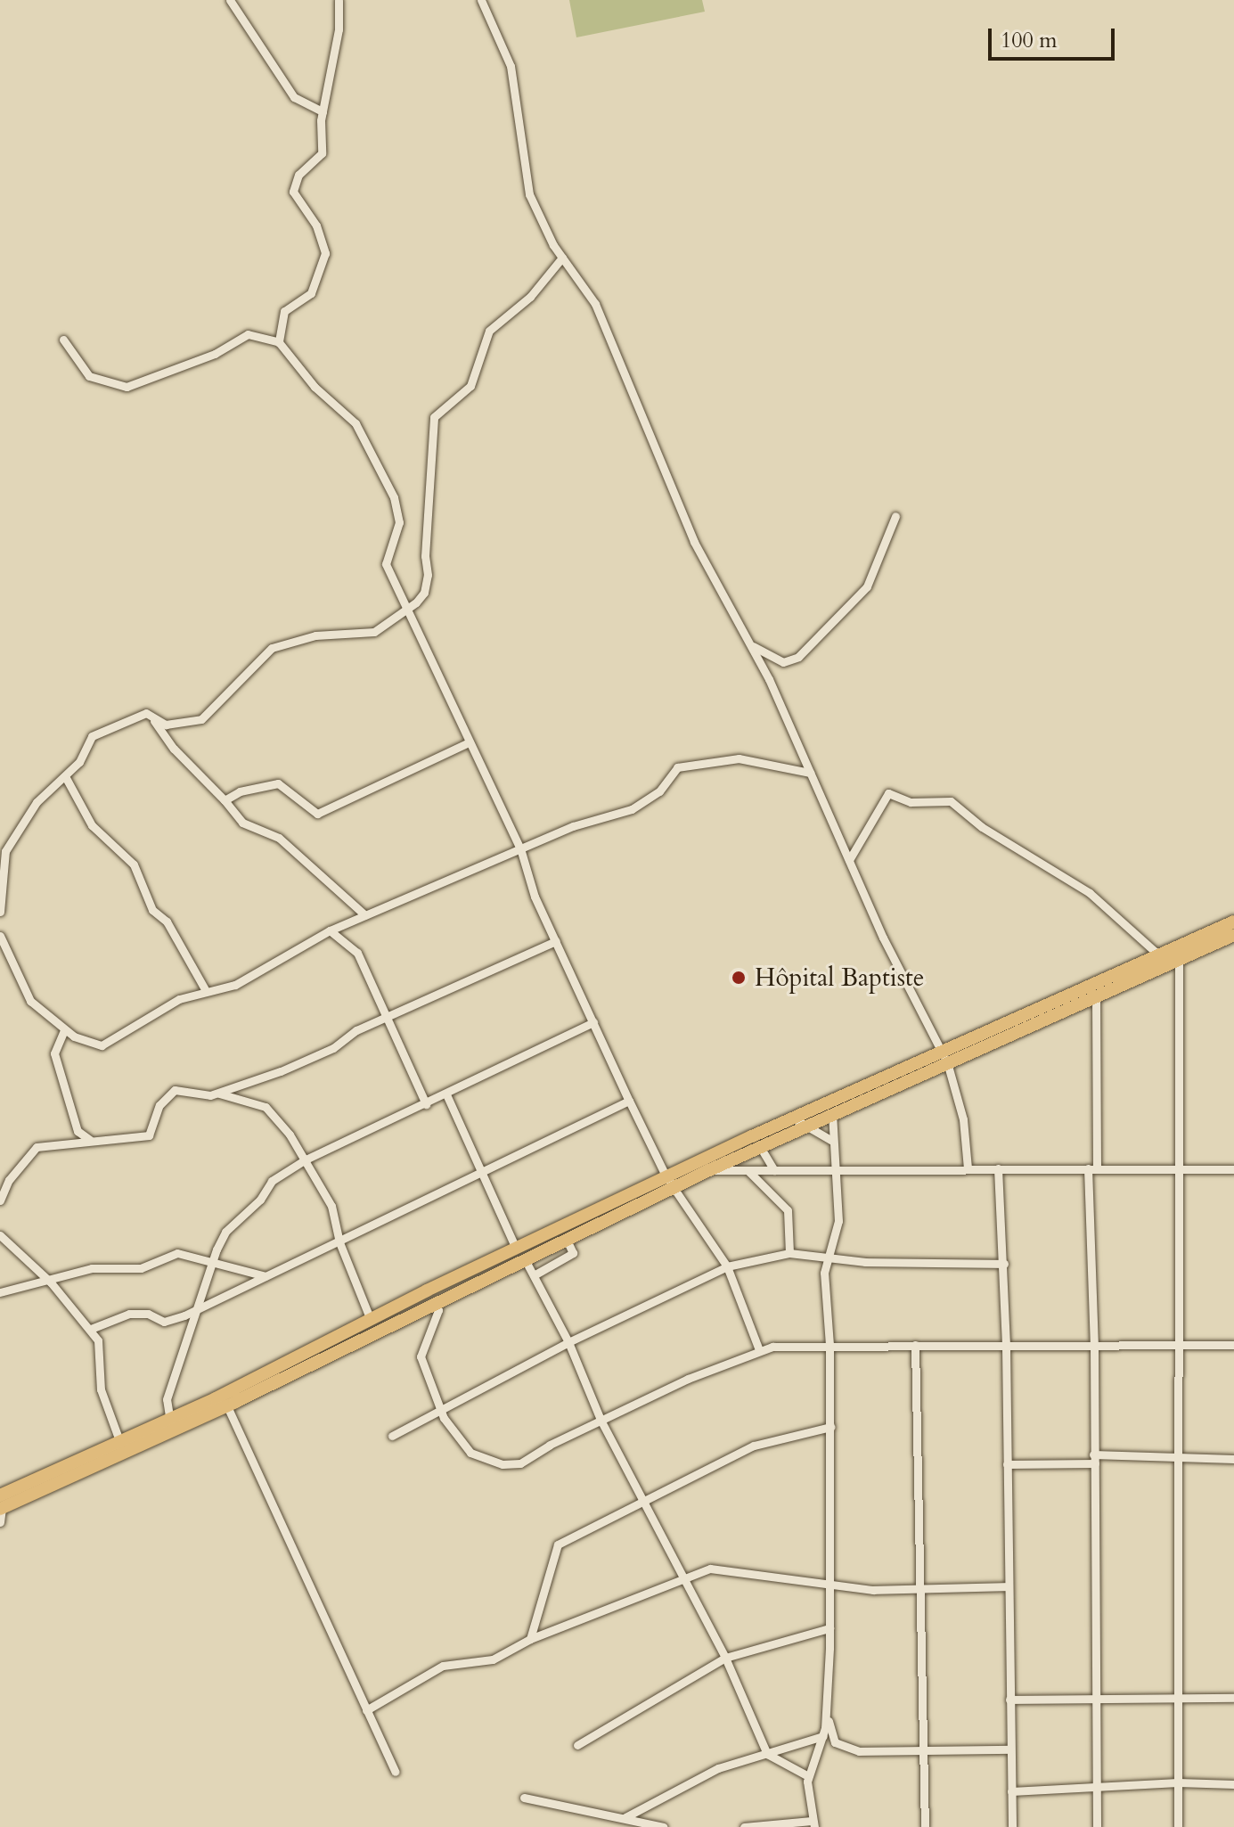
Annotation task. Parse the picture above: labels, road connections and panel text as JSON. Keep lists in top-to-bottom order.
{
  "places": ["Hôpital Baptiste"],
  "scale_bar": "100 m"
}
